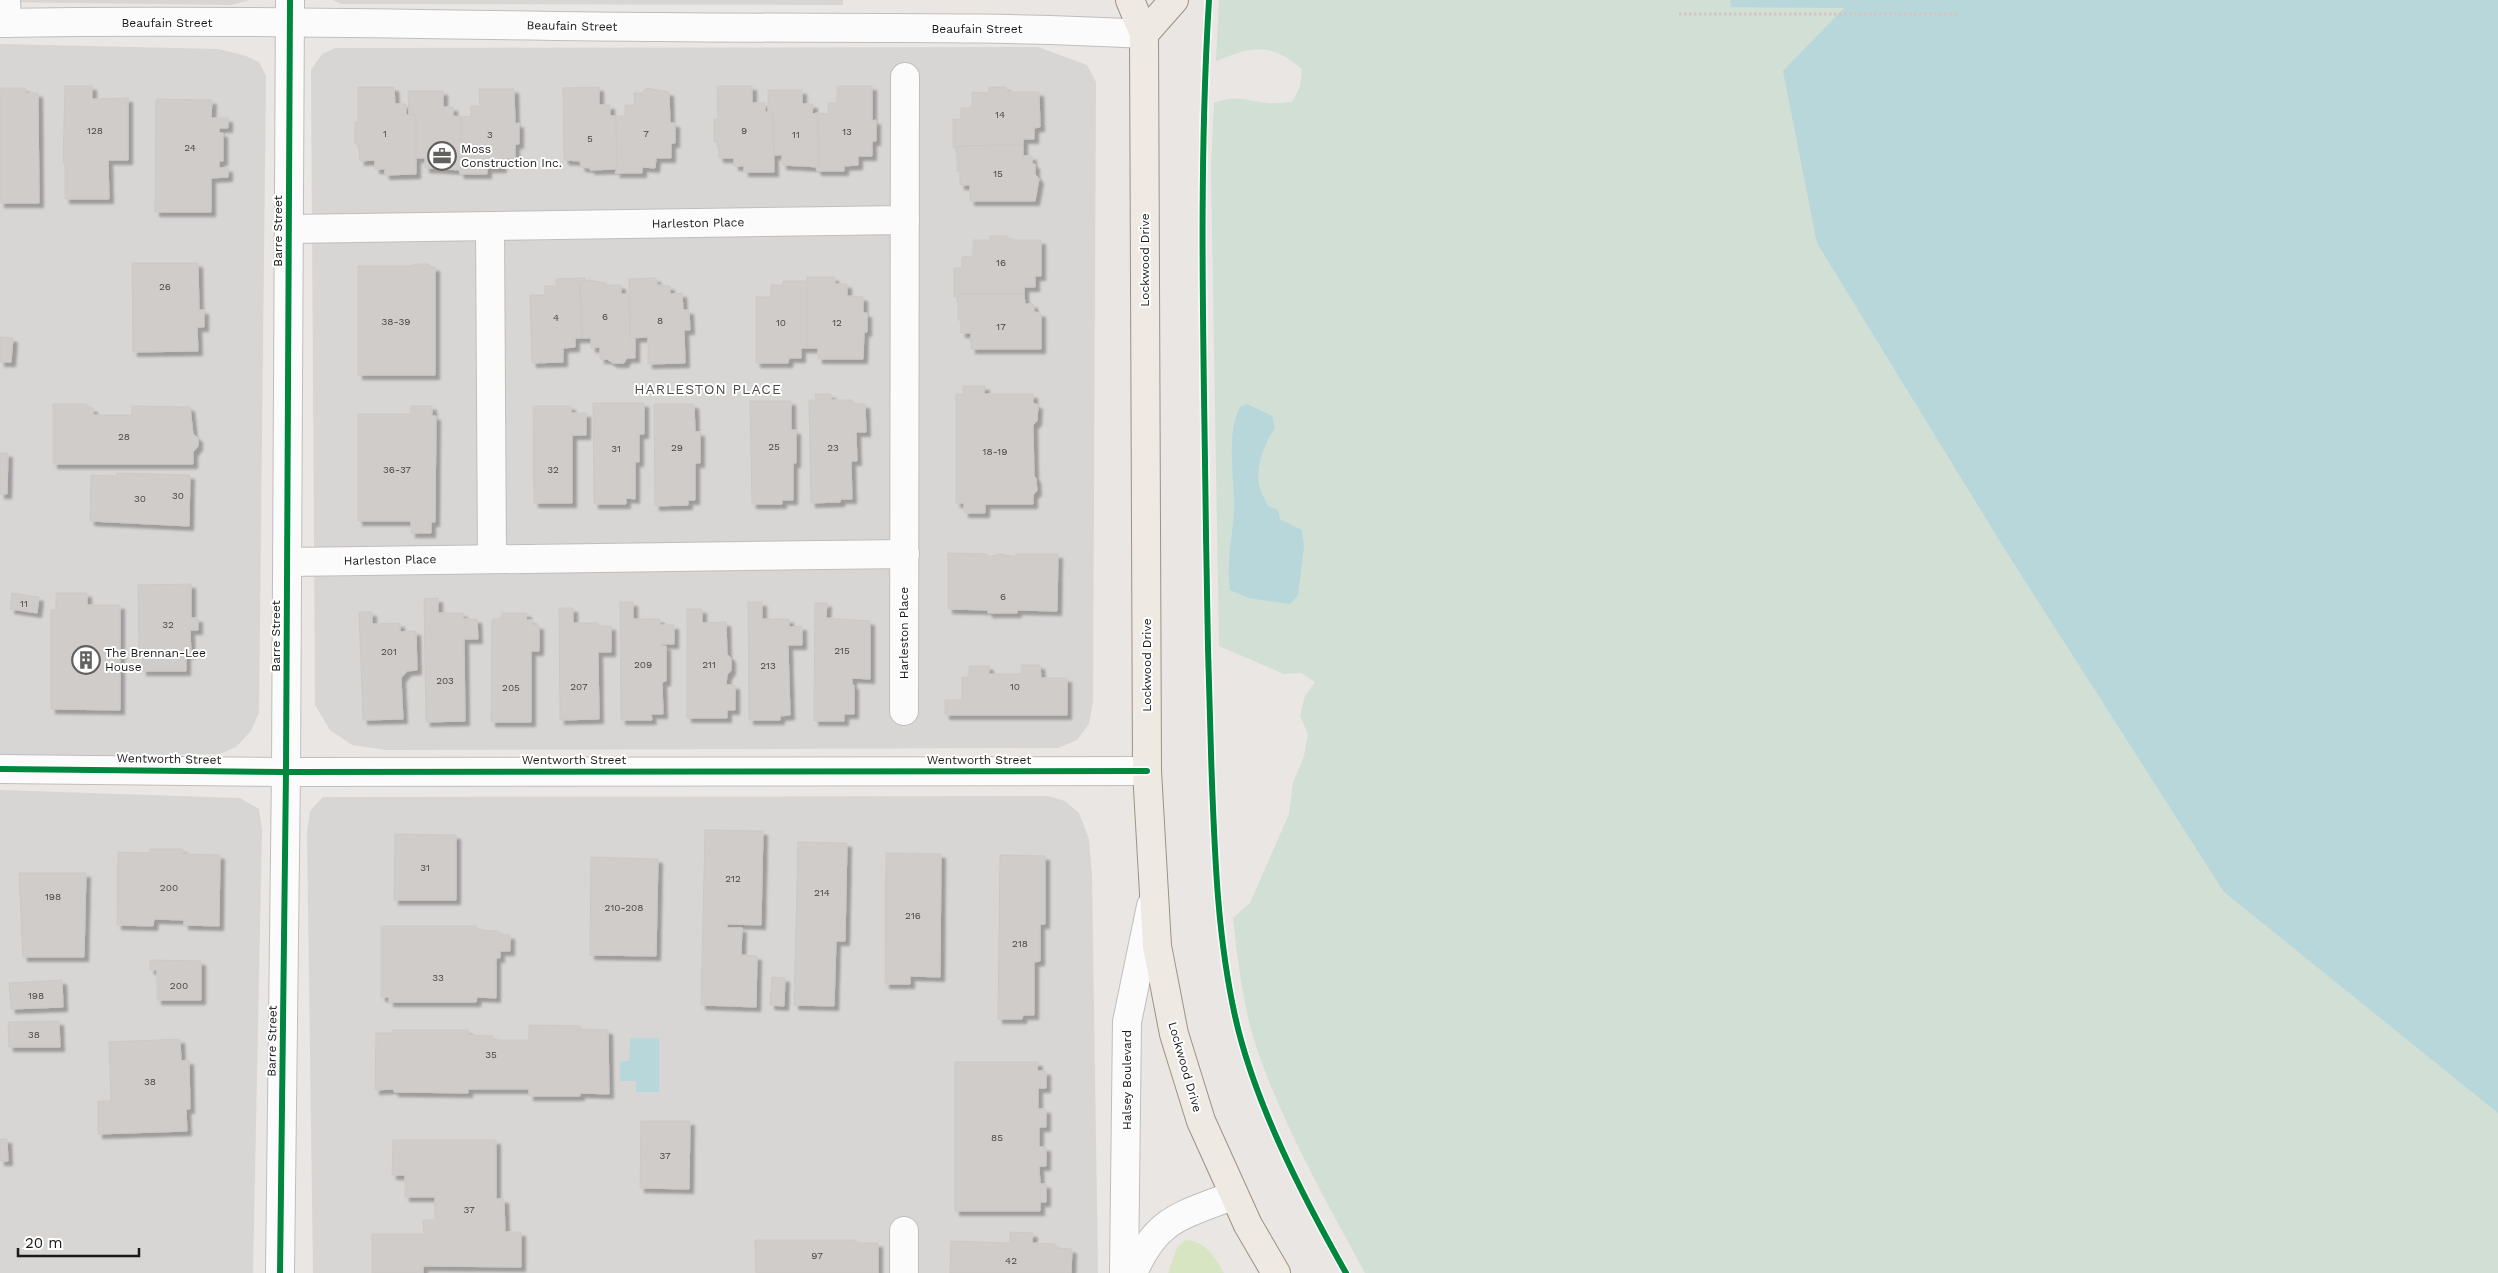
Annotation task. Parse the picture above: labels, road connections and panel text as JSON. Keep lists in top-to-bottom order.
{
  "streets": {
    "main road": ["Lockwood Drive"],
    "street": [
      "Beaufain Street",
      "Harleston Place",
      "Barre Street",
      "Wentworth Street",
      "Halsey Boulevard"
    ]
  },
  "crossings": [
    ["Beaufain Street", "Barre Street"],
    ["Beaufain Street", "Lockwood Drive"],
    ["Harleston Place", "Barre Street"],
    ["Barre Street", "Wentworth Street"],
    ["Lockwood Drive", "Wentworth Street"],
    ["Lockwood Drive", "Halsey Boulevard"]
  ],
  "districts": ["HARLESTON PLACE"],
  "places": {
    "office": ["Moss Construction Inc."],
    "building": ["The Brennan-Lee House"]
  },
  "house_numbers": [
    "14",
    "128",
    "9",
    "13",
    "1",
    "7",
    "3",
    "11",
    "5",
    "24",
    "15",
    "16",
    "26",
    "6",
    "4",
    "8",
    "38-39",
    "10",
    "12",
    "17",
    "28",
    "25",
    "29",
    "23",
    "31",
    "18-19",
    "36-37",
    "32",
    "30",
    "30",
    "6",
    "11",
    "32",
    "215",
    "201",
    "209",
    "211",
    "213",
    "203",
    "207",
    "10",
    "205",
    "31",
    "212",
    "200",
    "214",
    "198",
    "210-208",
    "216",
    "218",
    "33",
    "200",
    "198",
    "38",
    "35",
    "38",
    "85",
    "37",
    "37",
    "97",
    "42"
  ],
  "scale_bar": "20 m"
}
